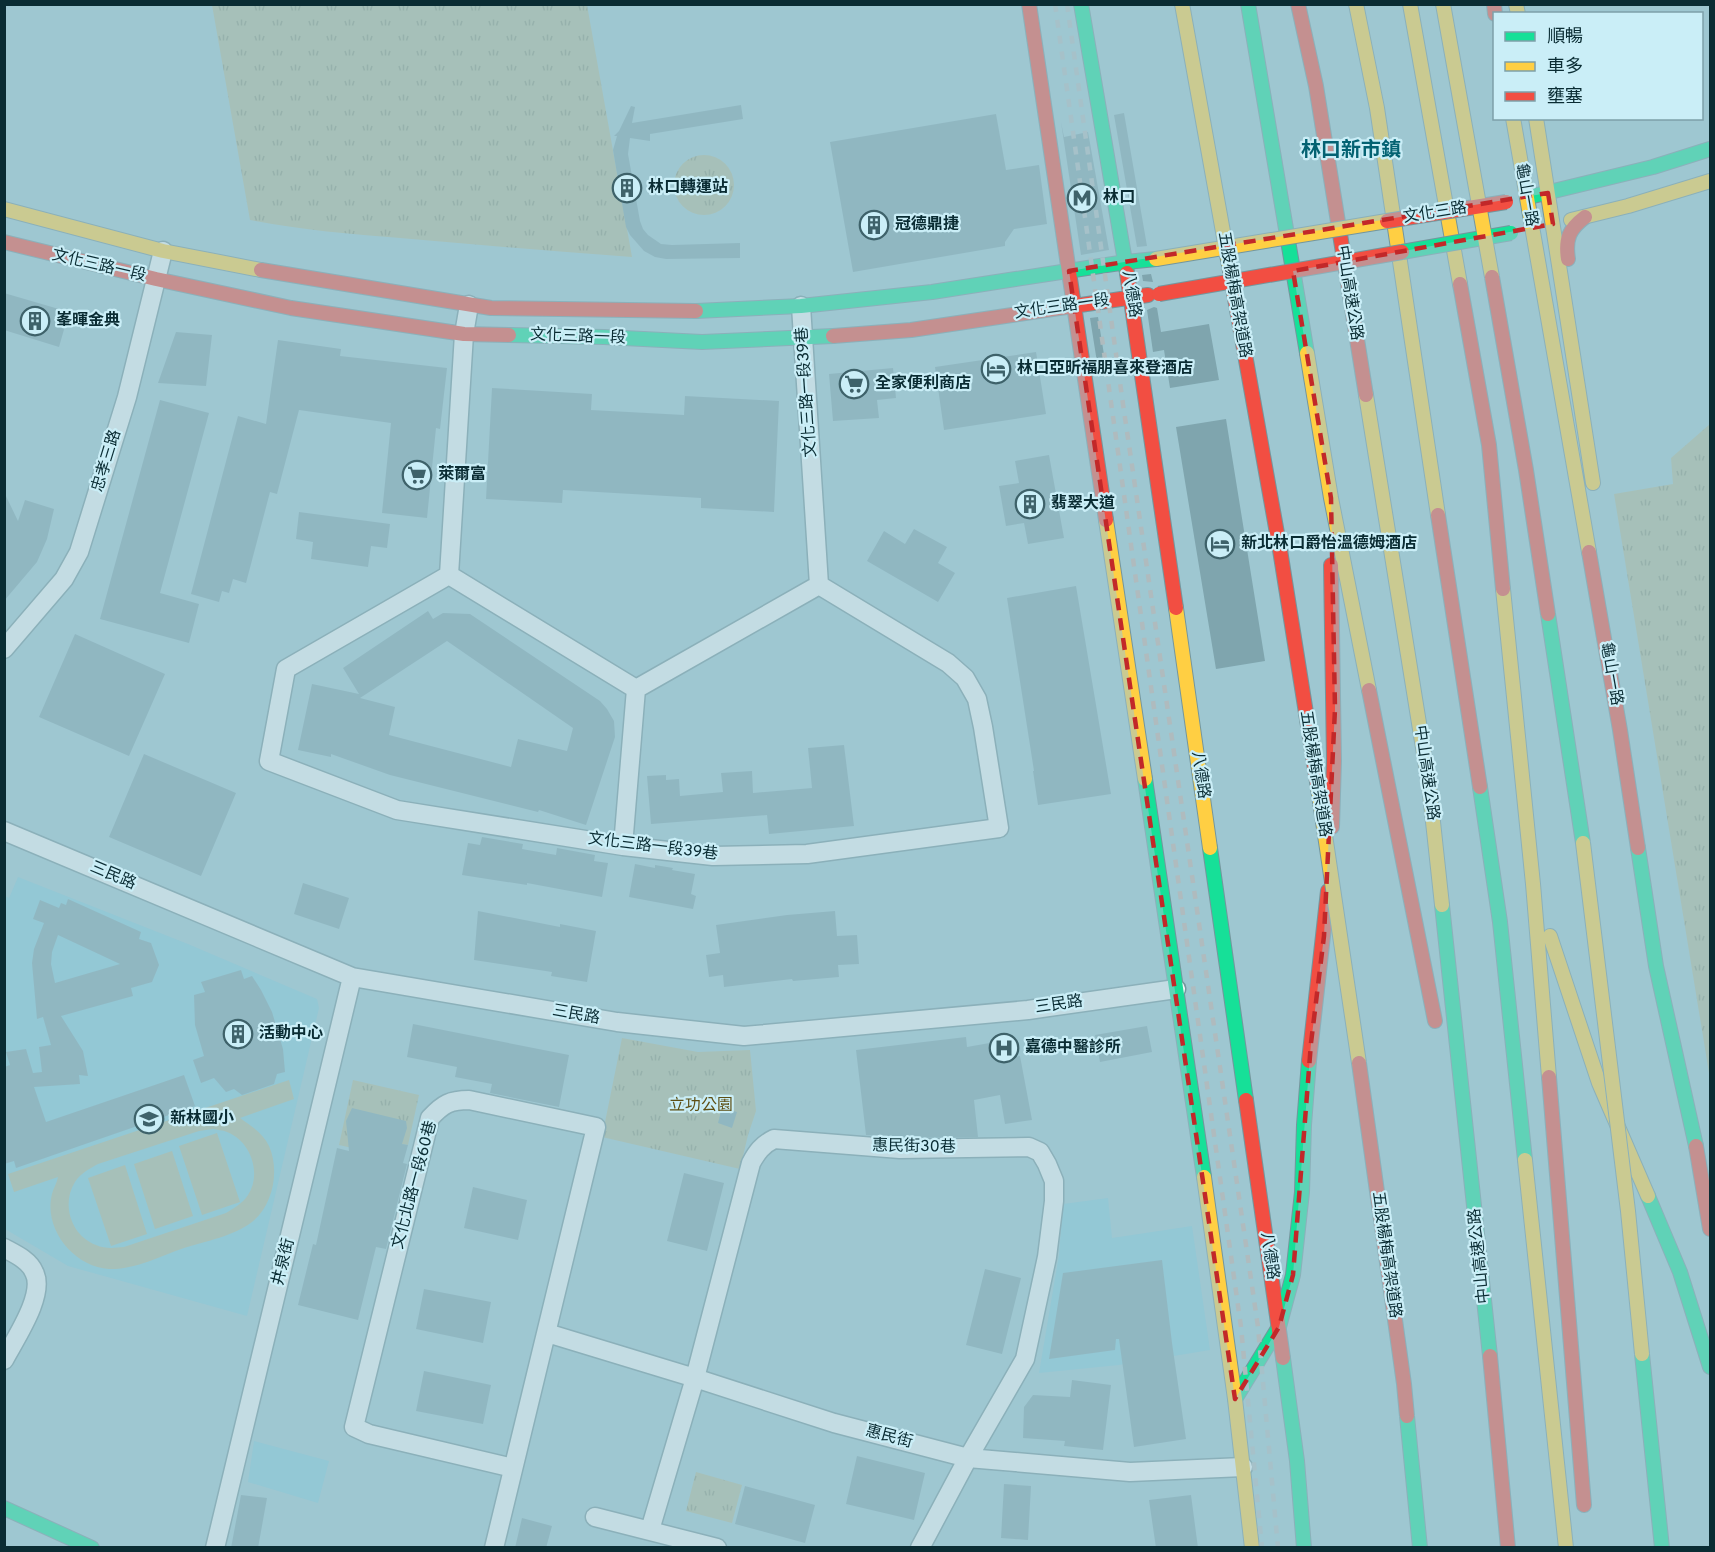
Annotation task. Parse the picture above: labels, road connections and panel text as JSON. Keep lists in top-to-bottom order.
{
  "streets": {
    "main road": [
      "龜山一路",
      "文化三路",
      "文化三路一段",
      "中山高速公路",
      "八德路",
      "五股楊梅高架道路"
    ],
    "street": [
      "文化三路一段39巷",
      "忠孝三路",
      "三民路",
      "惠民街30巷",
      "文化北路一段60巷",
      "井泉街",
      "惠民街"
    ]
  },
  "crossings": [
    ["龜山一路", "文化三路"],
    ["文化三路", "文化三路一段"],
    ["文化三路一段", "八德路"],
    ["文化三路一段", "文化三路一段39巷"],
    ["文化三路一段", "忠孝三路"],
    ["三民路", "井泉街"],
    ["惠民街30巷", "惠民街"],
    ["文化北路一段60巷", "惠民街"]
  ],
  "districts": ["林口新市鎮"],
  "parks": ["立功公園"],
  "places": {
    "building": [
      "林口轉運站",
      "冠德鼎捷",
      "峯暉金典",
      "翡翠大道",
      "活動中心"
    ],
    "metro station": ["林口"],
    "hotel": ["林口亞昕福朋喜來登酒店", "新北林口爵怡溫德姆酒店"],
    "supermarket": ["全家便利商店", "萊爾富"],
    "hospital": ["嘉德中醫診所"],
    "school or university": ["新林國小"]
  },
  "legend": ["順暢", "車多", "壅塞"]
}
